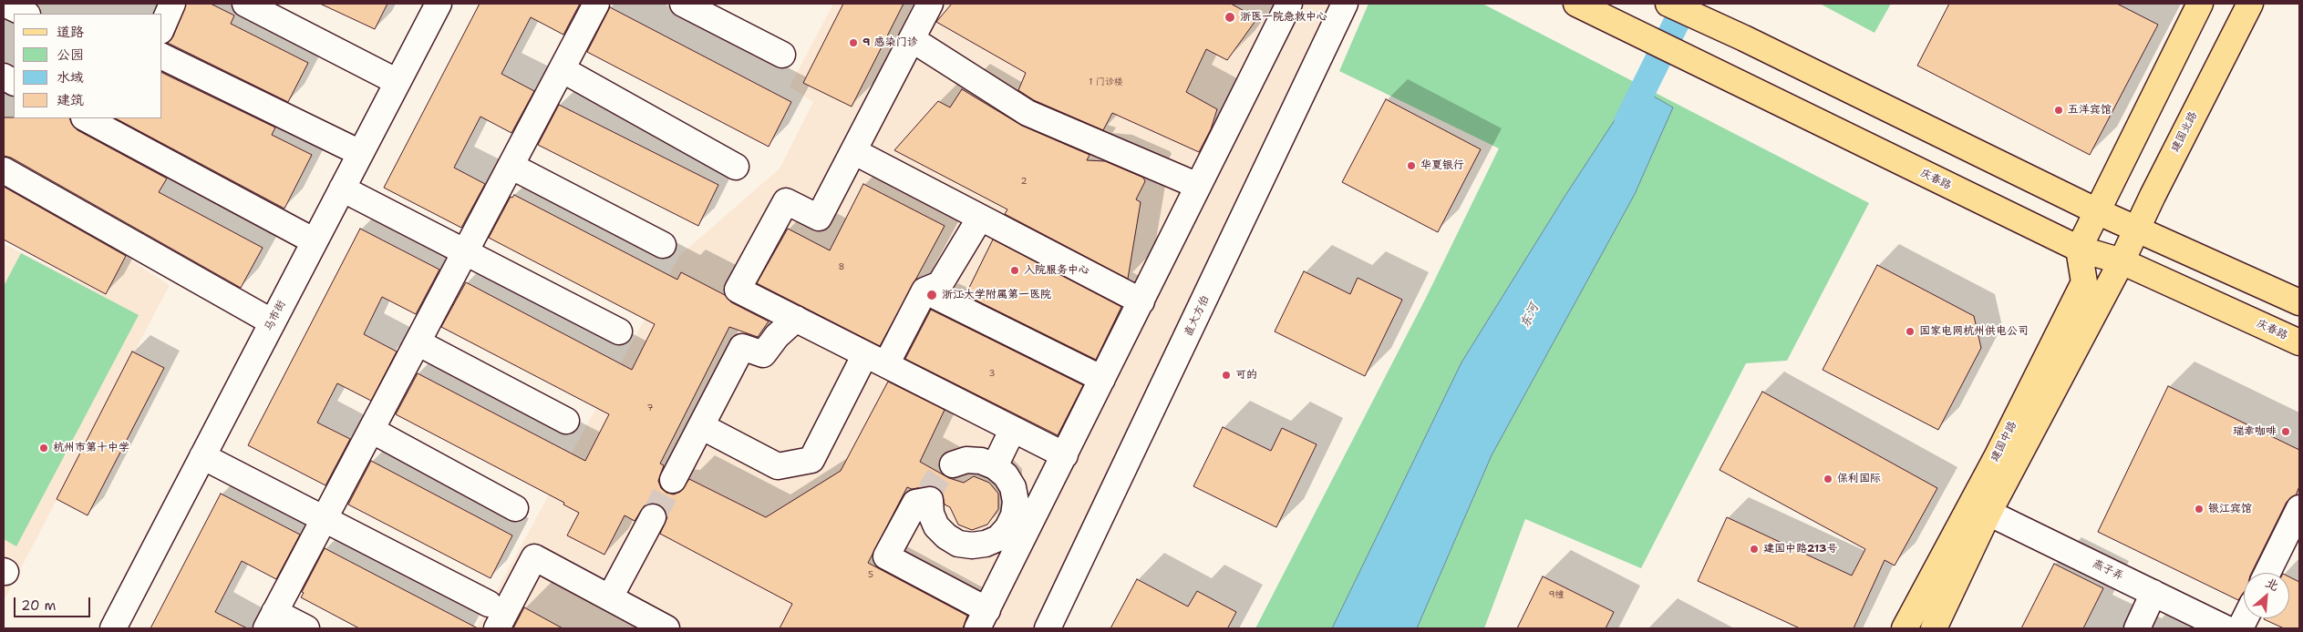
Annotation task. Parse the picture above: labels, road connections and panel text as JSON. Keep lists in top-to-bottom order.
{
  "streets": {
    "main road": ["建国北路", "庆春路", "建国中路"],
    "street": ["马市街", "直大方伯", "燕子弄"]
  },
  "crossings": [
    ["建国北路", "庆春路"],
    ["建国北路", "建国中路"],
    ["庆春路", "建国中路"],
    ["建国中路", "燕子弄"]
  ],
  "water": ["东河"],
  "places": [
    "浙医一院急救中心",
    "9 感染门诊",
    "五洋宾馆",
    "华夏银行",
    "入院服务中心",
    "浙江大学附属第一医院",
    "国家电网杭州供电公司",
    "可的",
    "瑞幸咖啡",
    "杭州市第十中学",
    "保利国际",
    "银江宾馆",
    "建国中路213号"
  ],
  "house_numbers": [
    "1 门诊楼",
    "2",
    "8",
    "3",
    "7",
    "5",
    "9幢"
  ],
  "legend": [
    "道路",
    "公园",
    "水域",
    "建筑"
  ],
  "scale_bar": "20 m",
  "north": "top right"
}
